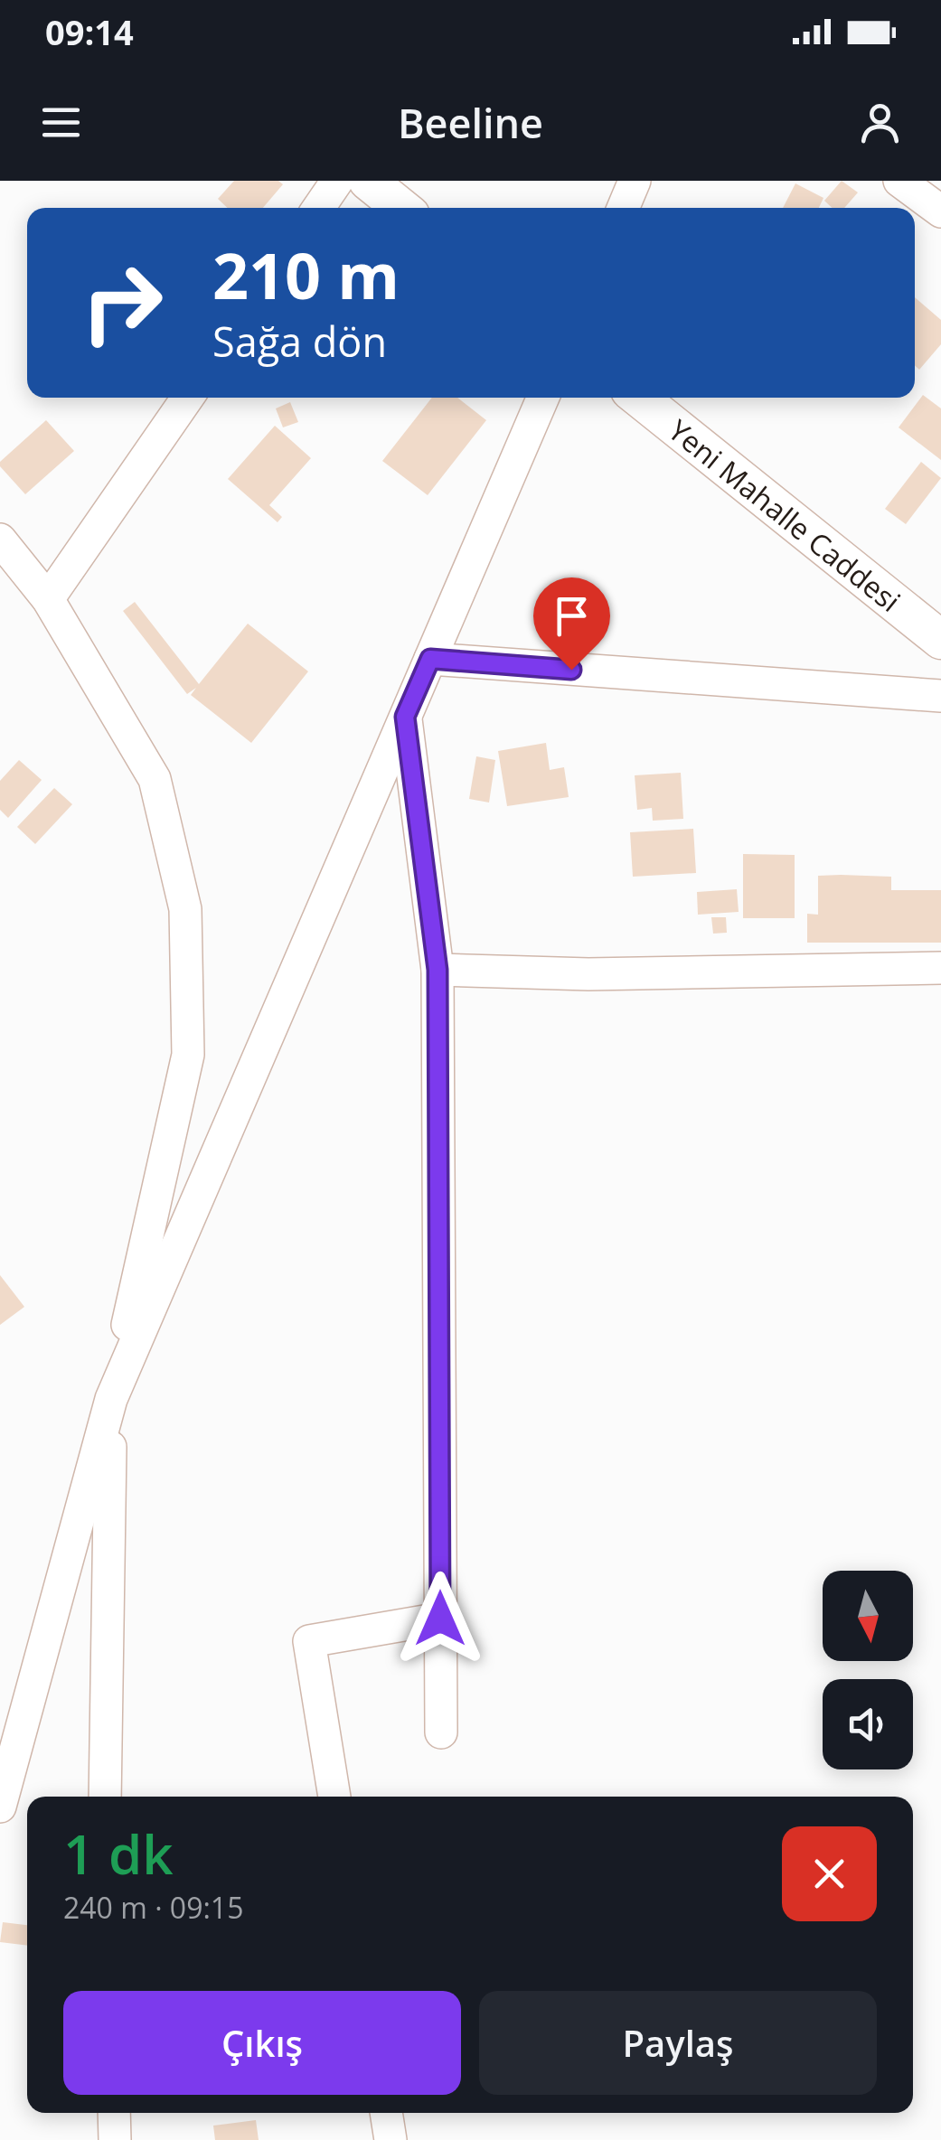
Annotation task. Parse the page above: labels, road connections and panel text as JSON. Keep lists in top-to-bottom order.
{
  "streets": {
    "street": ["Yeni Mahalle Caddesi"]
  },
  "north": "bottom",
  "page": {
    "status": "09:14",
    "header": "Beeline",
    "turn": ["210 m", "Sağa dön"],
    "heading": ["1 dk", "240 m · 09:15"],
    "buttons": ["Çıkış", "Paylaş"]
  }
}
